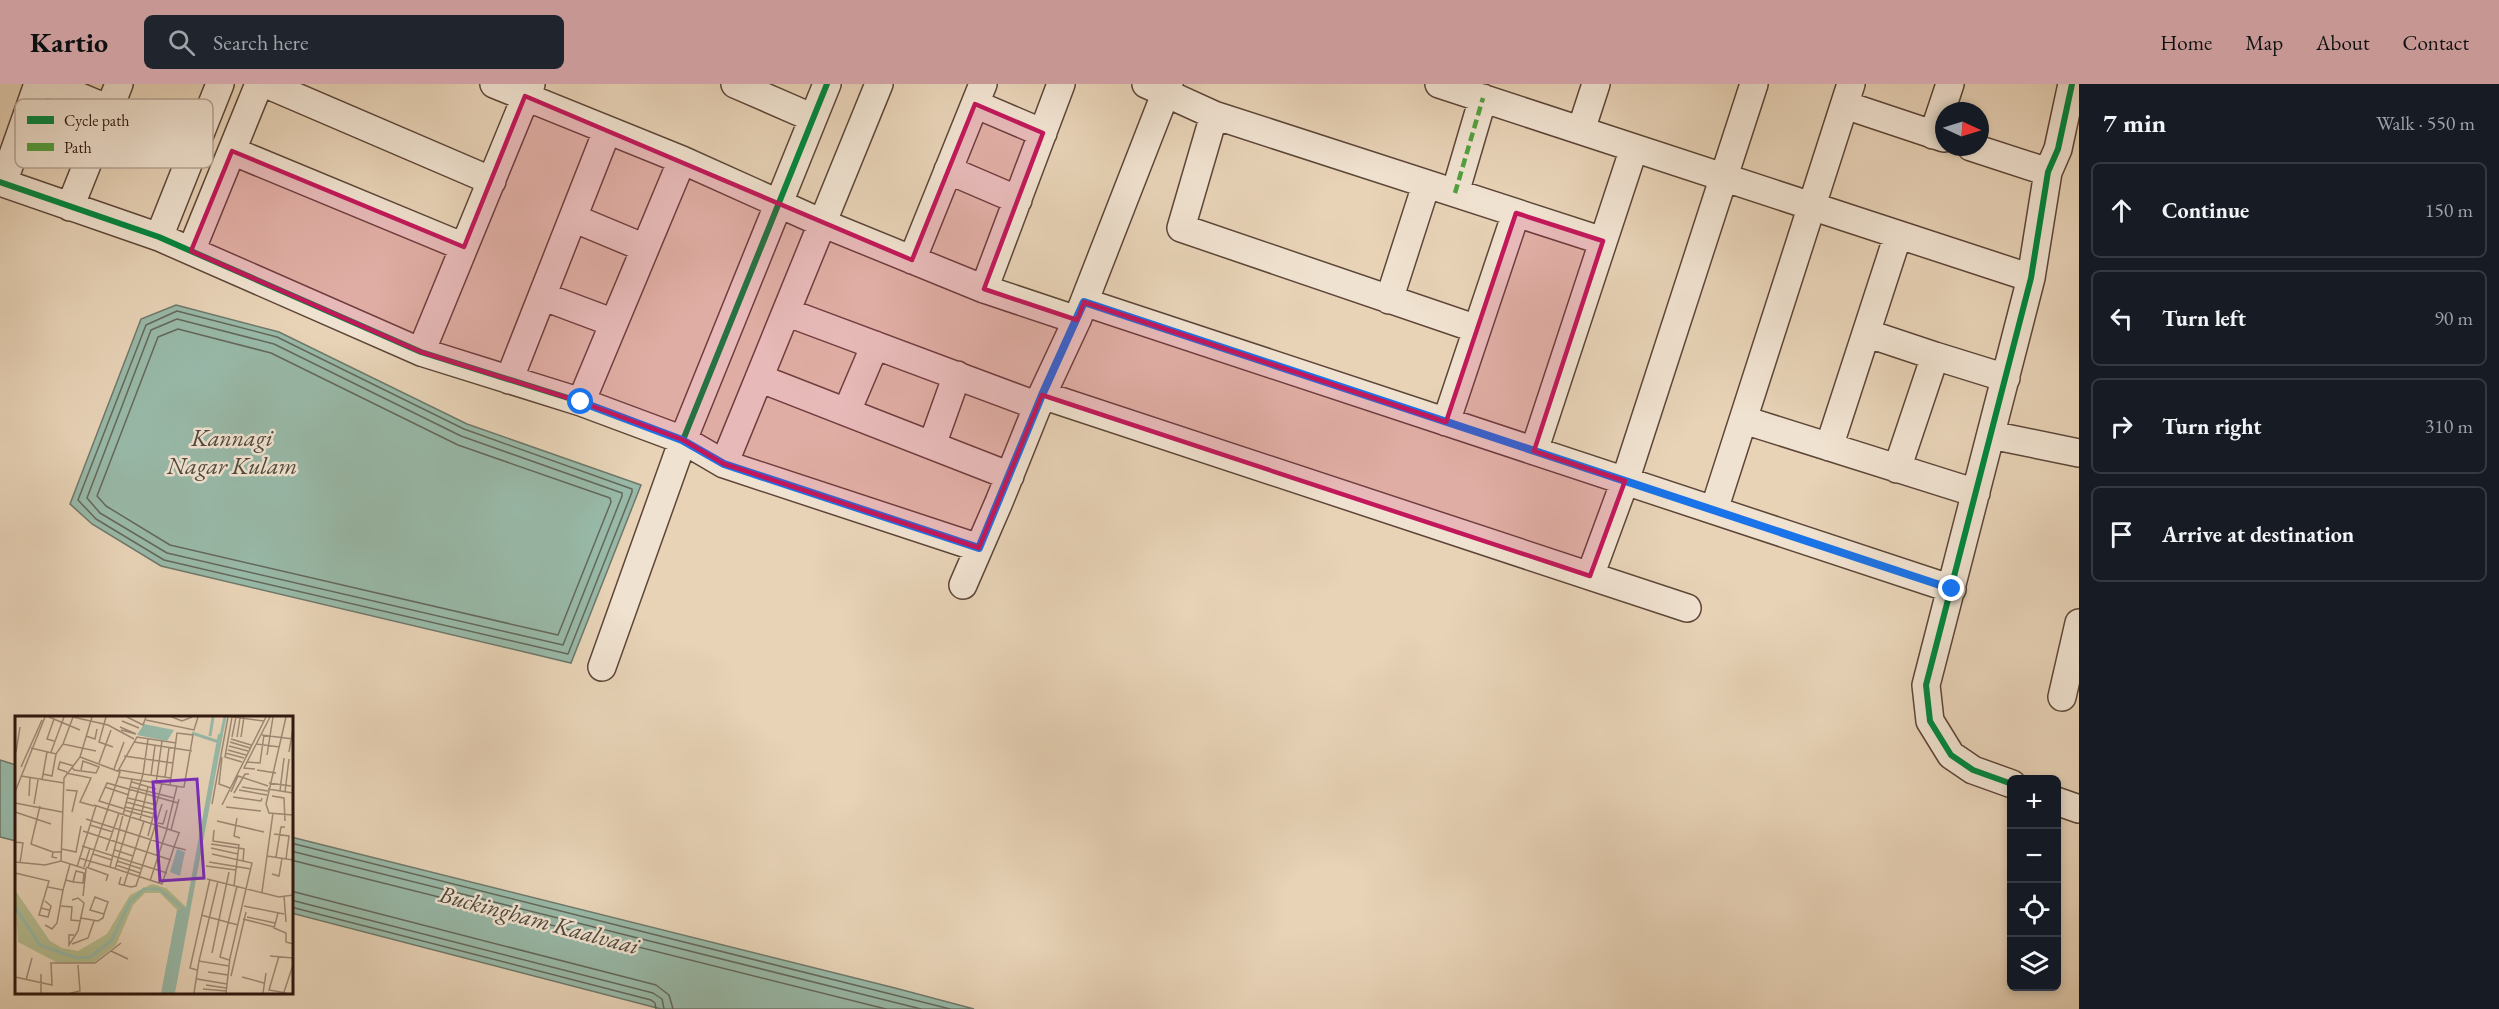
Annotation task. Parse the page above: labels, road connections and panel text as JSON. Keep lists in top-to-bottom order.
{
  "water": ["Kannagi Nagar Kulam", "Buckingham Kaalvaai"],
  "legend": ["Cycle path", "Path"],
  "north": "right",
  "page": {
    "header": "Kartio",
    "search": "Search here",
    "nav": [
      "Home",
      "Map",
      "About",
      "Contact"
    ],
    "heading": ["7 min", "Walk · 550 m"],
    "list": [
      ["Continue", "150 m"],
      ["Turn left", "90 m"],
      ["Turn right", "310 m"],
      "Arrive at destination"
    ],
    "map_buttons": ["+", "−"]
  }
}
